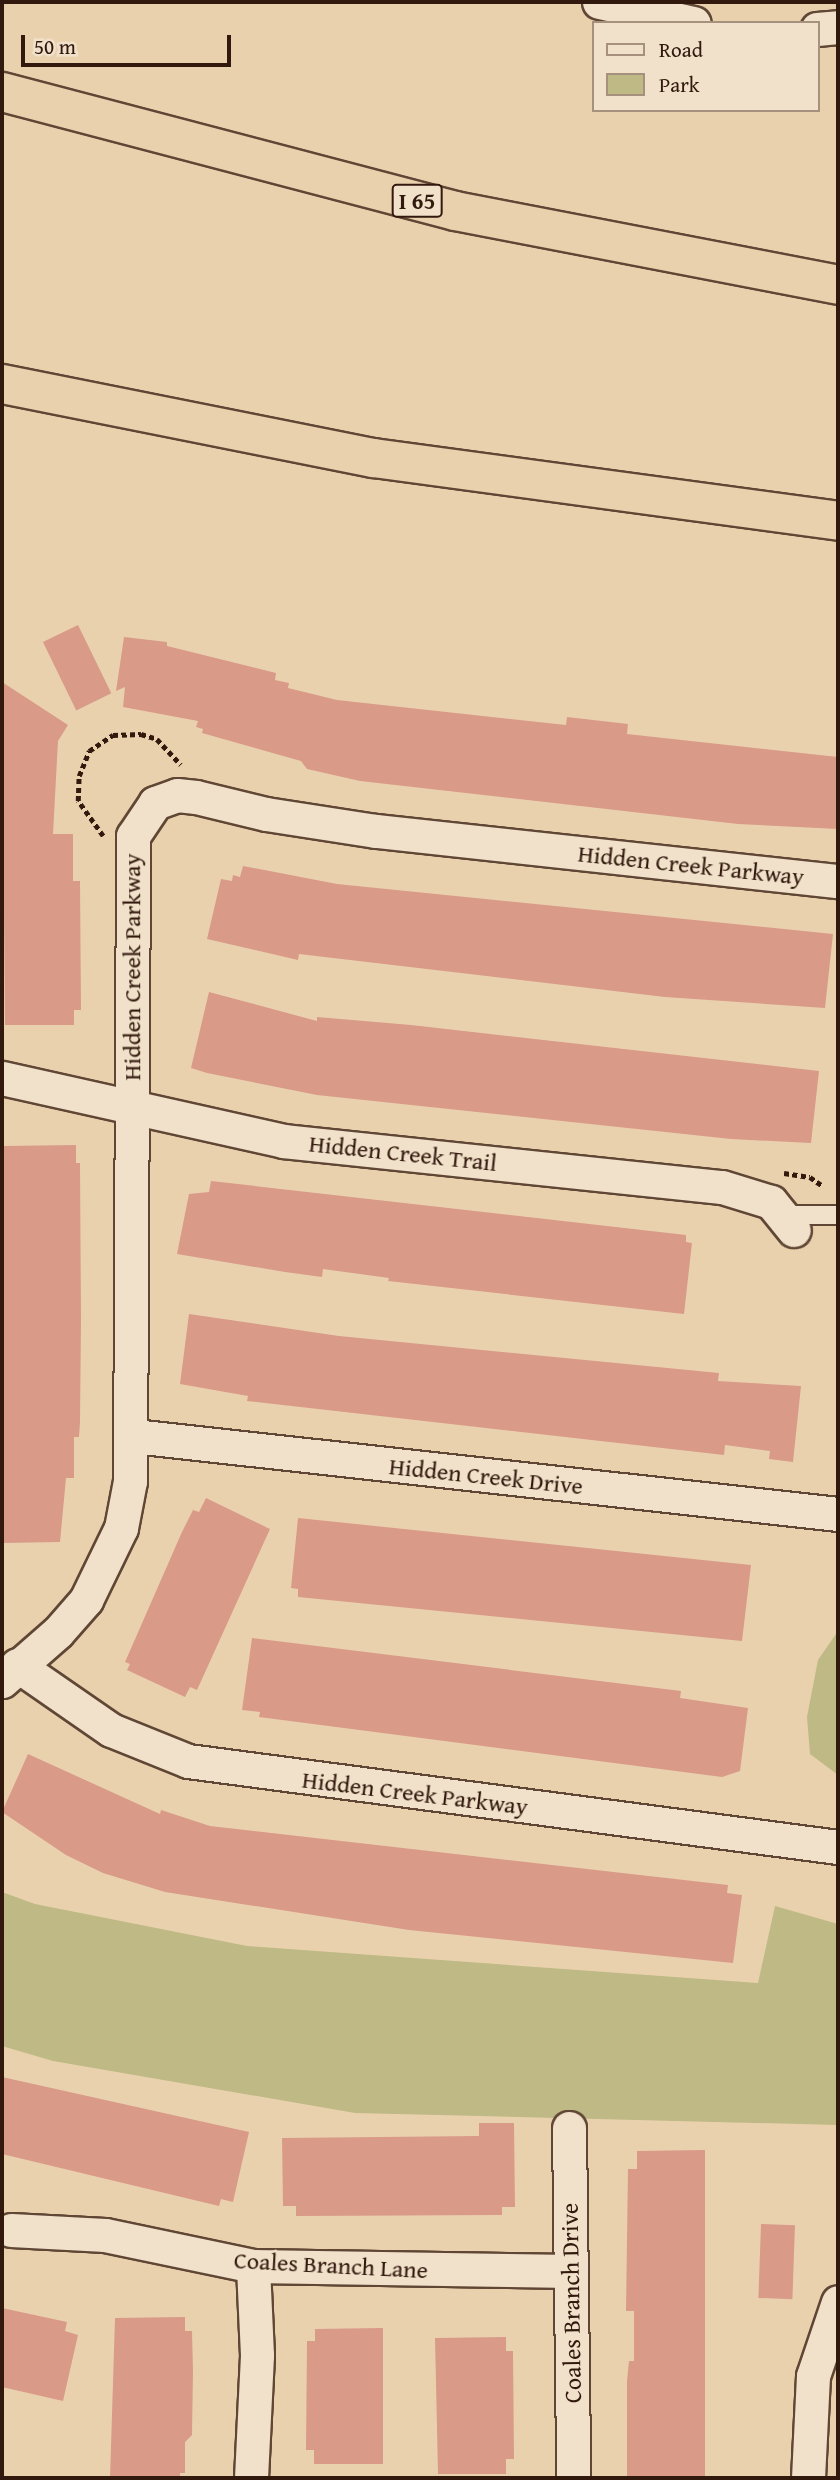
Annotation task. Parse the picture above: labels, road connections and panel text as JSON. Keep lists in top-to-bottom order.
{
  "streets": {
    "highway": ["I 65"],
    "street": [
      "Hidden Creek Parkway",
      "Hidden Creek Trail",
      "Hidden Creek Drive",
      "Coales Branch Lane",
      "Coales Branch Drive"
    ]
  },
  "crossings": [
    ["Hidden Creek Parkway", "Hidden Creek Trail"],
    ["Hidden Creek Parkway", "Hidden Creek Drive"],
    ["Coales Branch Lane", "Coales Branch Drive"]
  ],
  "legend": ["Road", "Park"],
  "scale_bar": "50 m"
}
